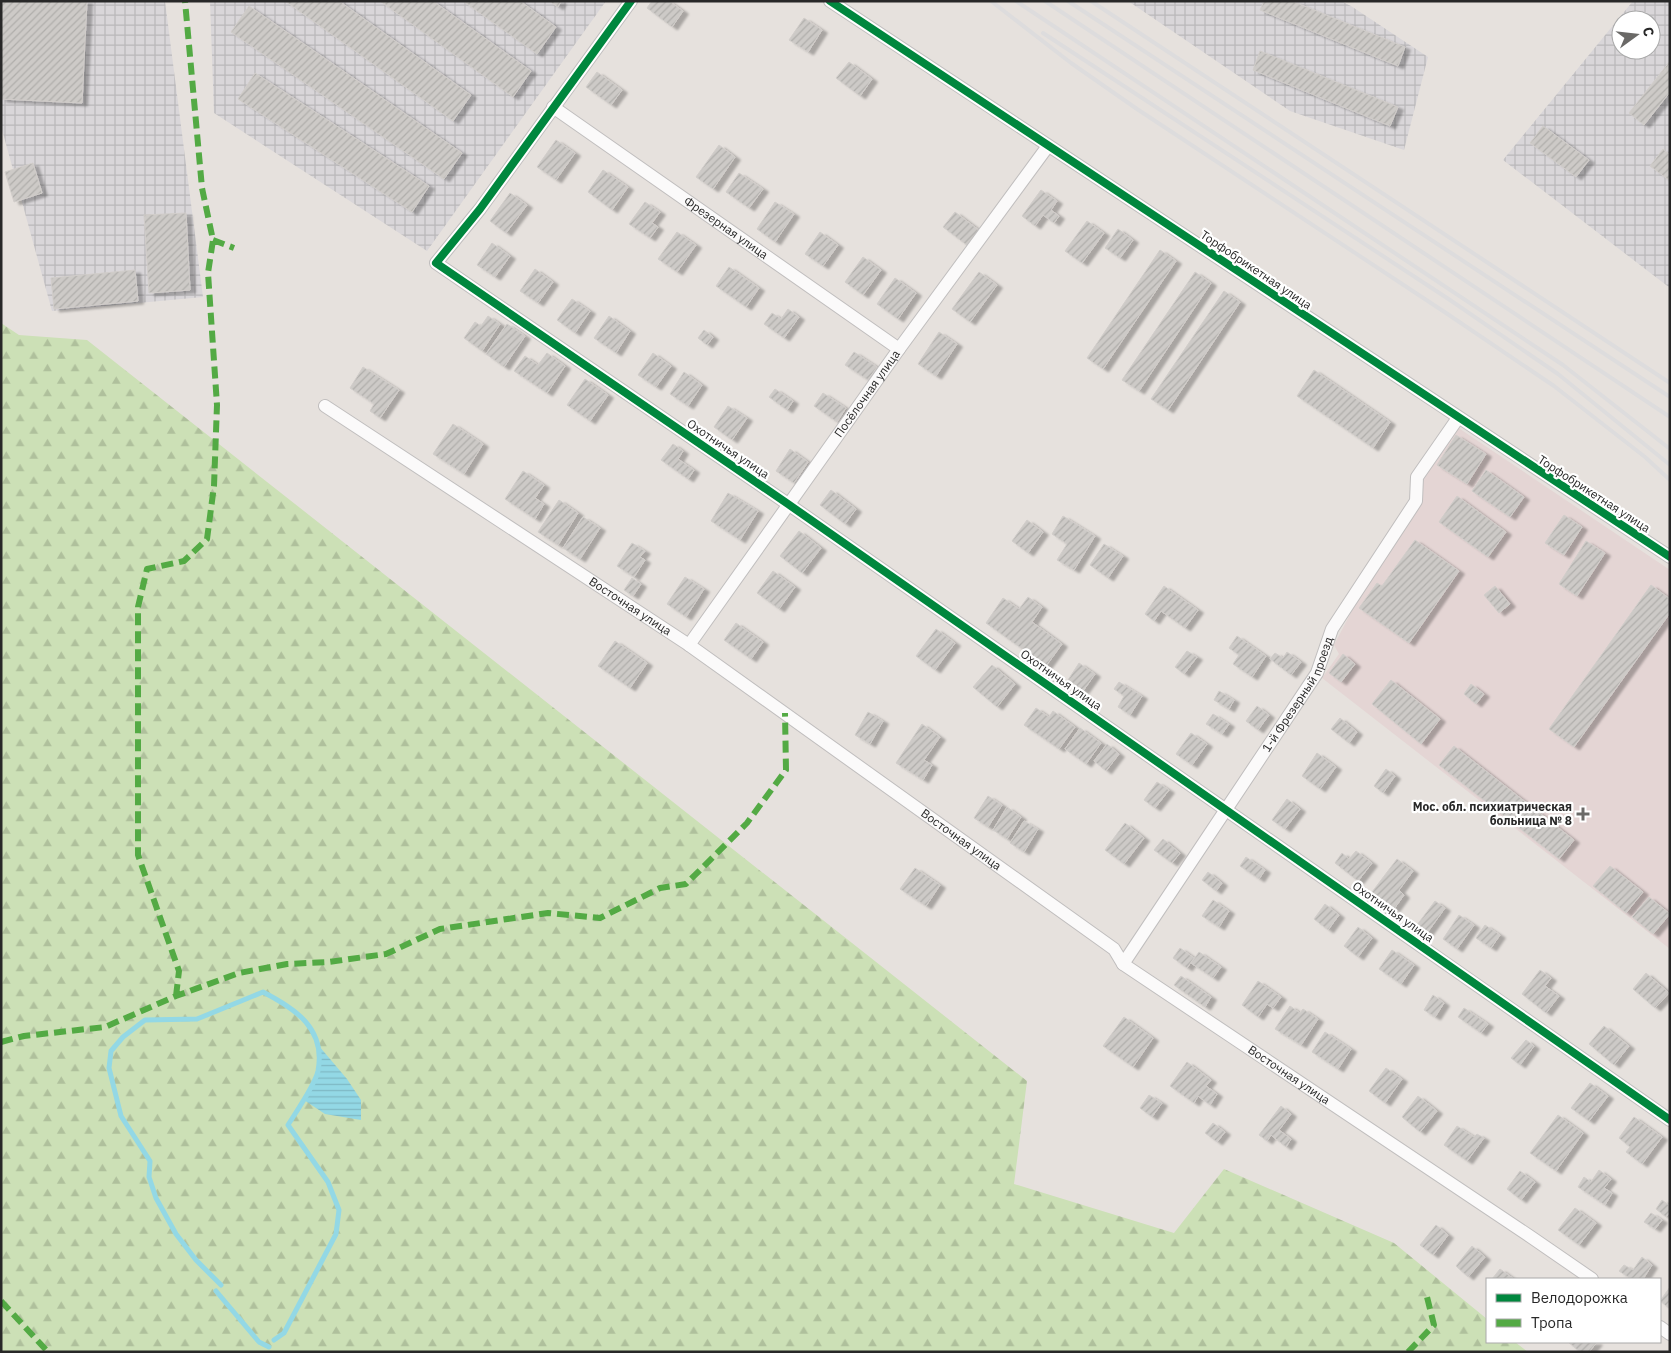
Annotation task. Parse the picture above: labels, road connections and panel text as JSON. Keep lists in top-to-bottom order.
{
  "streets": {
    "street": [
      "Фрезерная улица",
      "Торфобрикетная улица",
      "Посёлочная улица",
      "Охотничья улица",
      "Восточная улица",
      "1-й Фрезерный проезд"
    ]
  },
  "crossings": [
    ["Фрезерная улица", "Посёлочная улица"],
    ["Фрезерная улица", "Охотничья улица"],
    ["Торфобрикетная улица", "Посёлочная улица"],
    ["Торфобрикетная улица", "1-й Фрезерный проезд"],
    ["Посёлочная улица", "Охотничья улица"],
    ["Посёлочная улица", "Восточная улица"],
    ["Охотничья улица", "1-й Фрезерный проезд"],
    ["Восточная улица", "1-й Фрезерный проезд"]
  ],
  "places": {
    "health": ["Мос. обл. психиатрическая больница № 8"]
  },
  "legend": ["Велодорожка", "Тропа"],
  "north": "right"
}
